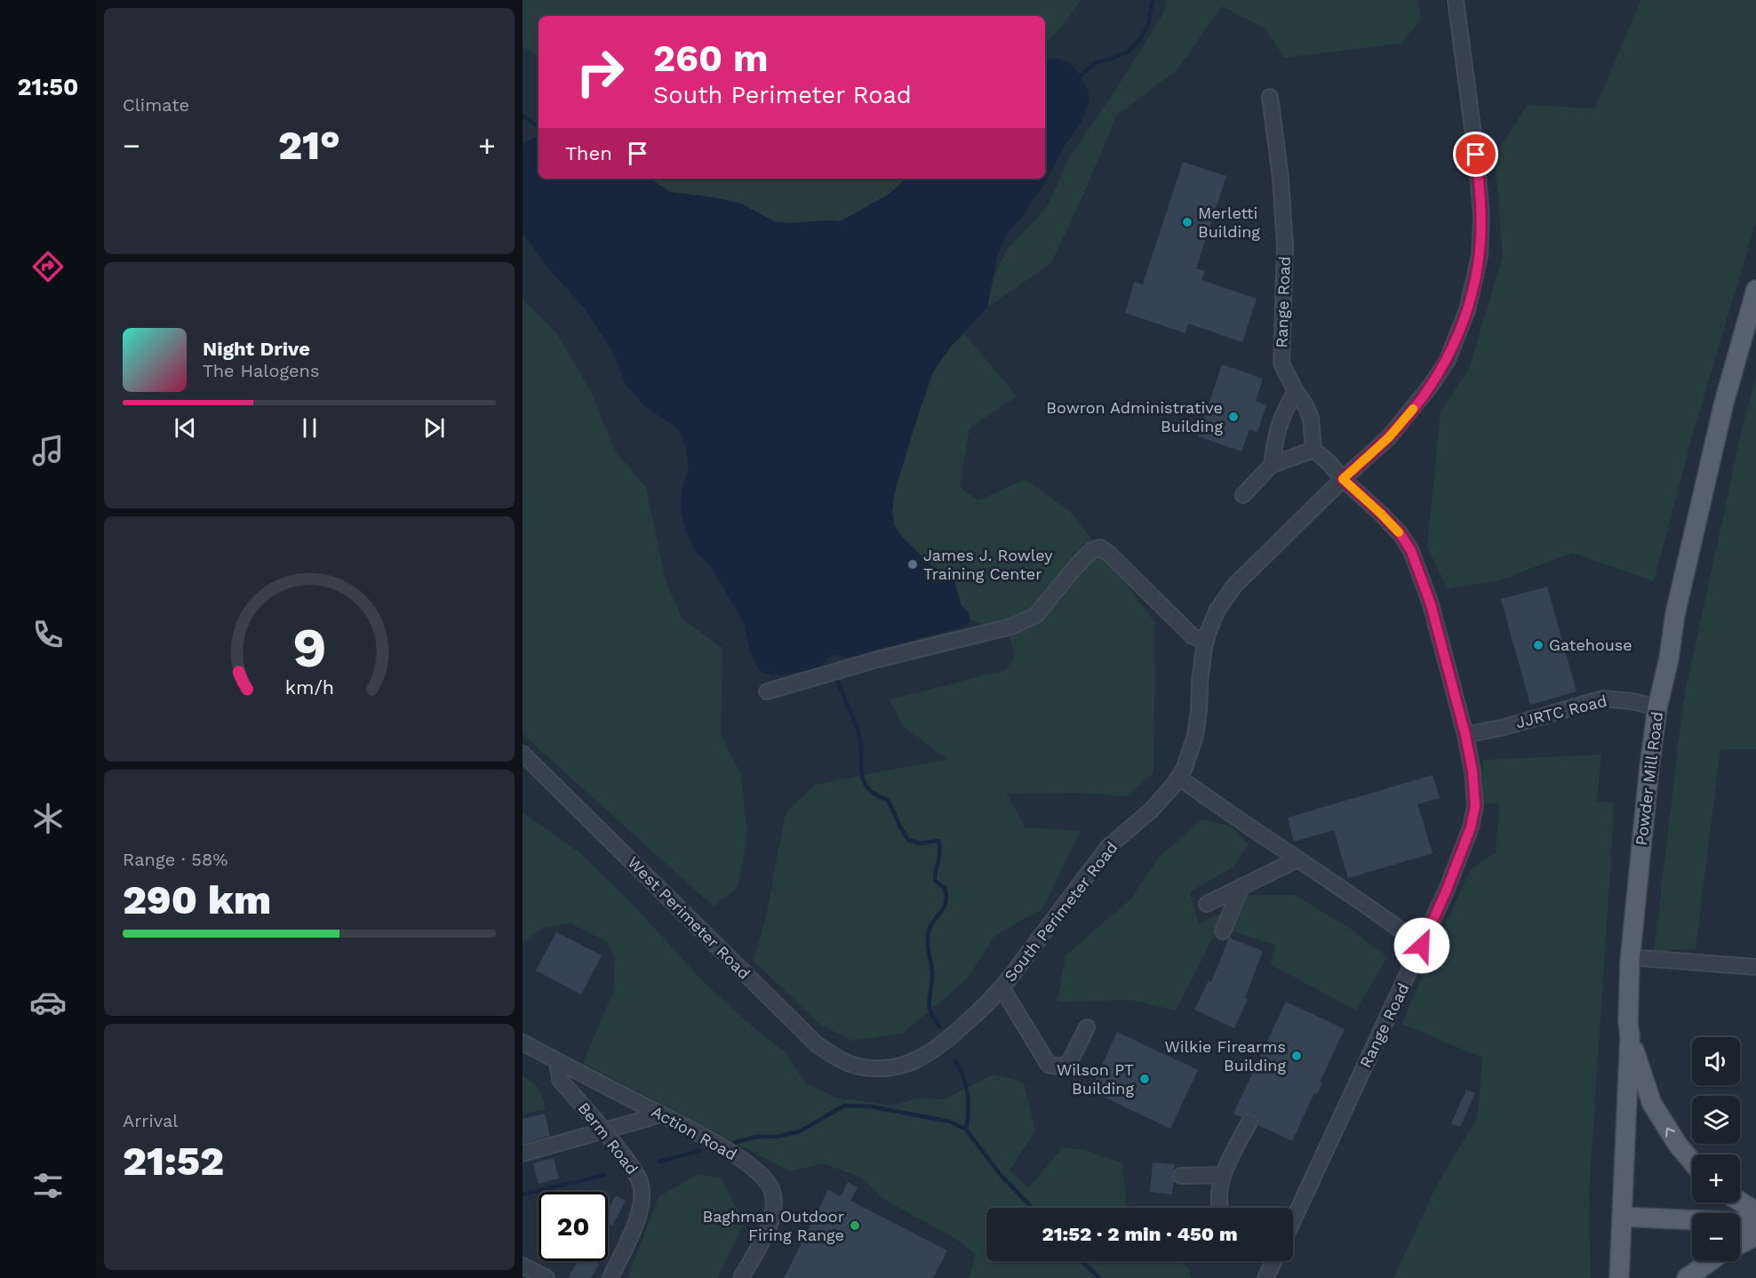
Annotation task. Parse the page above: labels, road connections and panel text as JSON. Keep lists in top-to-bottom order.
{
  "streets": {
    "main road": ["Powder Mill Road"],
    "lane": [
      "Range Road",
      "JJRTC Road",
      "South Perimeter Road",
      "West Perimeter Road",
      "Action Road",
      "Berm Road"
    ]
  },
  "crossings": [
    ["Range Road", "JJRTC Road"],
    ["Range Road", "South Perimeter Road"],
    ["JJRTC Road", "Powder Mill Road"],
    ["South Perimeter Road", "West Perimeter Road"],
    ["Action Road", "Berm Road"]
  ],
  "places": [
    "Merletti Building",
    "Bowron Administrative Building",
    "James J. Rowley Training Center",
    "Gatehouse",
    "Wilkie Firearms Building",
    "Wilson PT Building",
    "Baghman Outdoor Firing Range"
  ],
  "page": {
    "tabs": "21:50",
    "tile": [
      "Climate",
      ["Range · 58%", "290 km"],
      ["Arrival", "21:52"]
    ],
    "turn": ["260 m", "South Perimeter Road"],
    "heat": ["−", "21°", "+"],
    "then": "Then",
    "song": ["Night Drive", "The Halogens"],
    "map_buttons": ["+", "−"],
    "limit": "20",
    "trip": "21:52 · 2 min · 450 m",
    "gauge": ["9", "km/h"]
  }
}
